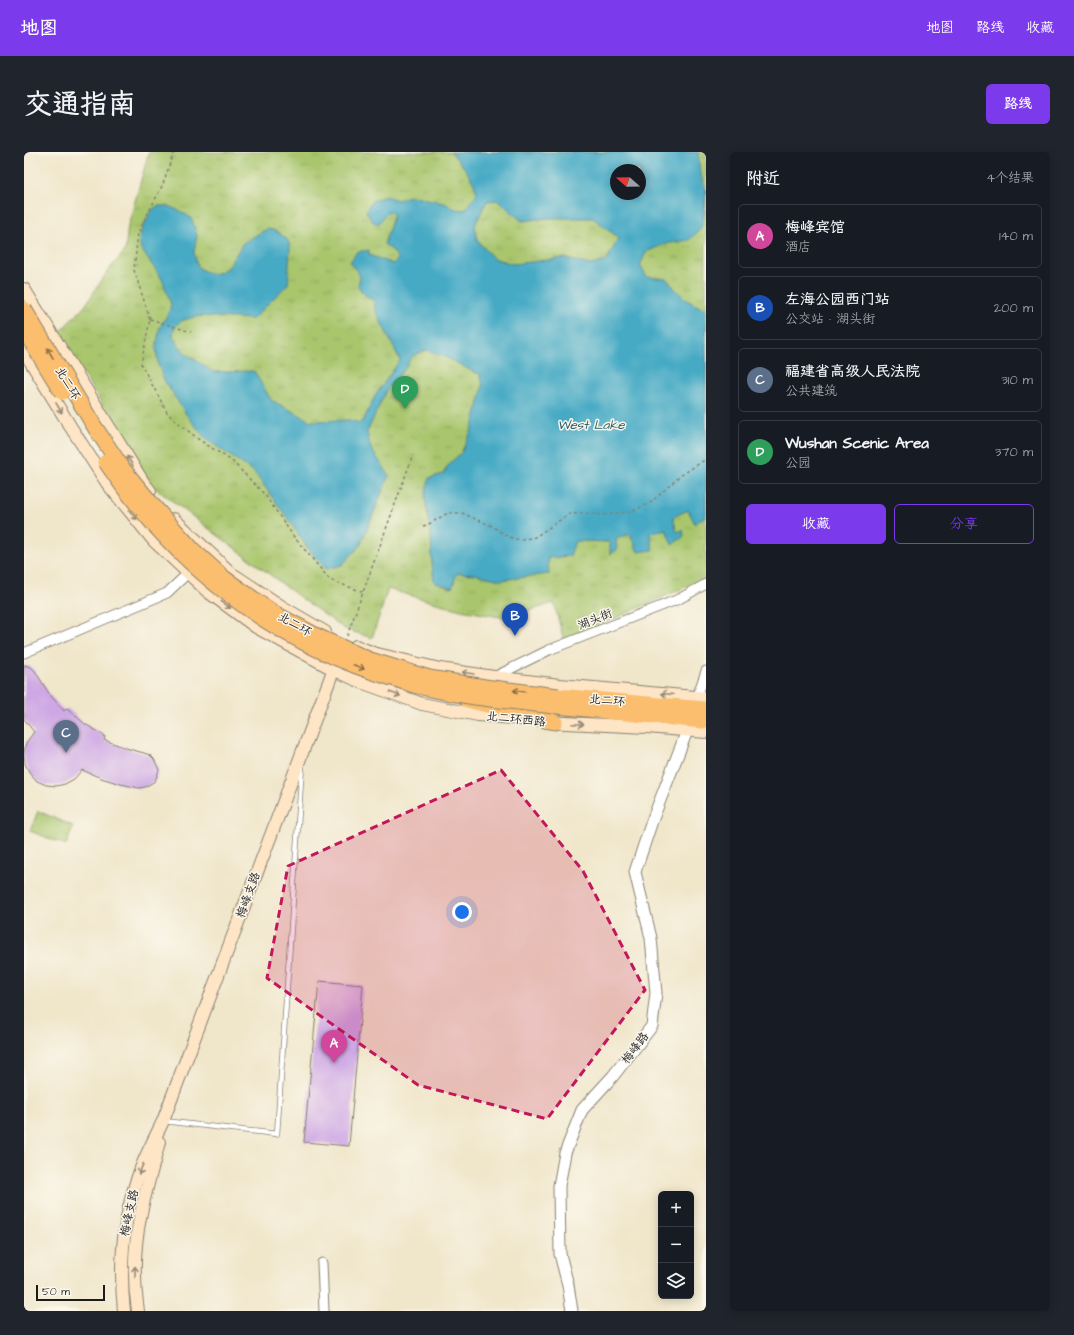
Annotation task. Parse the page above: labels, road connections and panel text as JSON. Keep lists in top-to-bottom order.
{
  "streets": {
    "highway": ["北二环"],
    "main road": ["北二环西路", "梅峰支路"],
    "street": ["湖头街", "梅峰路"]
  },
  "crossings": [
    ["北二环", "北二环西路"],
    ["北二环西路", "梅峰支路"],
    ["北二环西路", "梅峰路"]
  ],
  "water": ["West Lake"],
  "scale_bar": "50 m",
  "north": "left",
  "page": {
    "header": "地图",
    "nav": ["地图", "路线", "收藏"],
    "title": "交通指南",
    "buttons": [
      "路线",
      ["收藏", "分享"]
    ],
    "heading": ["附近", "4个结果"],
    "list": [
      {
        "mark": "A",
        "name": "梅峰宾馆",
        "note": "酒店",
        "value": "140 m"
      },
      {
        "mark": "B",
        "name": "左海公园西门站",
        "note": "公交站 · 湖头街",
        "value": "200 m"
      },
      {
        "mark": "C",
        "name": "福建省高级人民法院",
        "note": "公共建筑",
        "value": "310 m"
      },
      {
        "mark": "D",
        "name": "Wushan Scenic Area",
        "note": "公园",
        "value": "370 m"
      }
    ],
    "pins": [
      "D",
      "B",
      "C",
      "A"
    ],
    "map_buttons": ["+", "−"],
    "scale": "50 m"
  }
}
